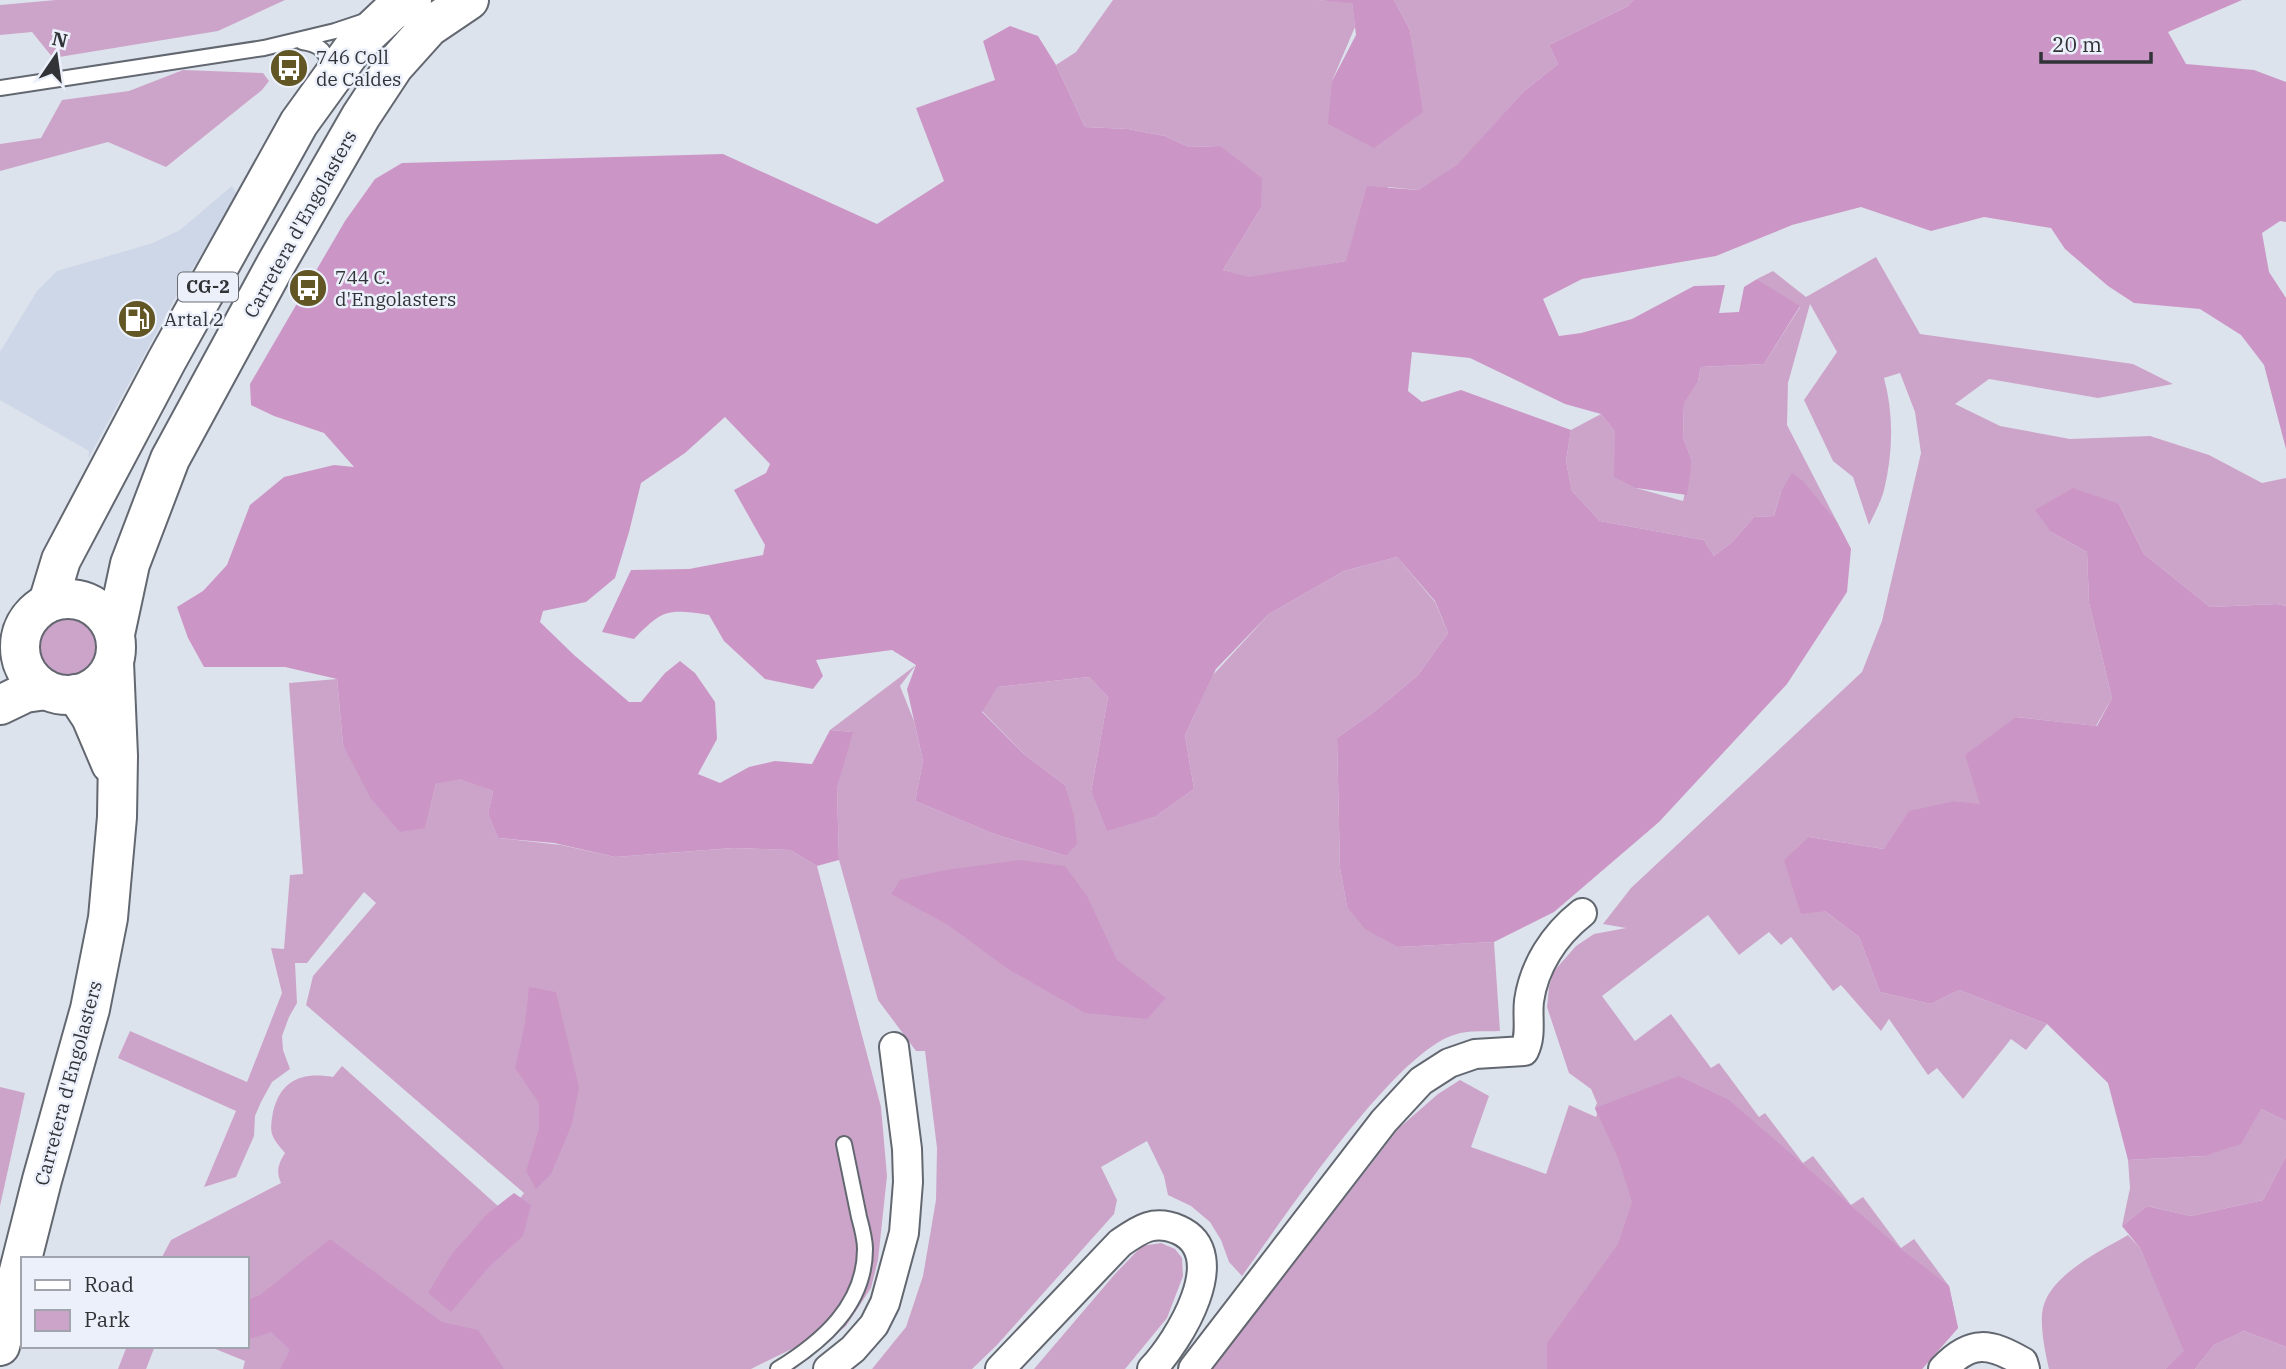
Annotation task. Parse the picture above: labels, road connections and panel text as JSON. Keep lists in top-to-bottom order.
{
  "streets": {
    "main road": ["Carretera d'Engolasters", "CG-2"]
  },
  "crossings": [
    ["Carretera d'Engolasters", "CG-2"]
  ],
  "places": {
    "bus stop": ["746 Coll de Caldes", "744 C. d'Engolasters"],
    "fuel station": ["Artal 2"]
  },
  "legend": ["Road", "Park"],
  "scale_bar": "20 m",
  "north": "top"
}
